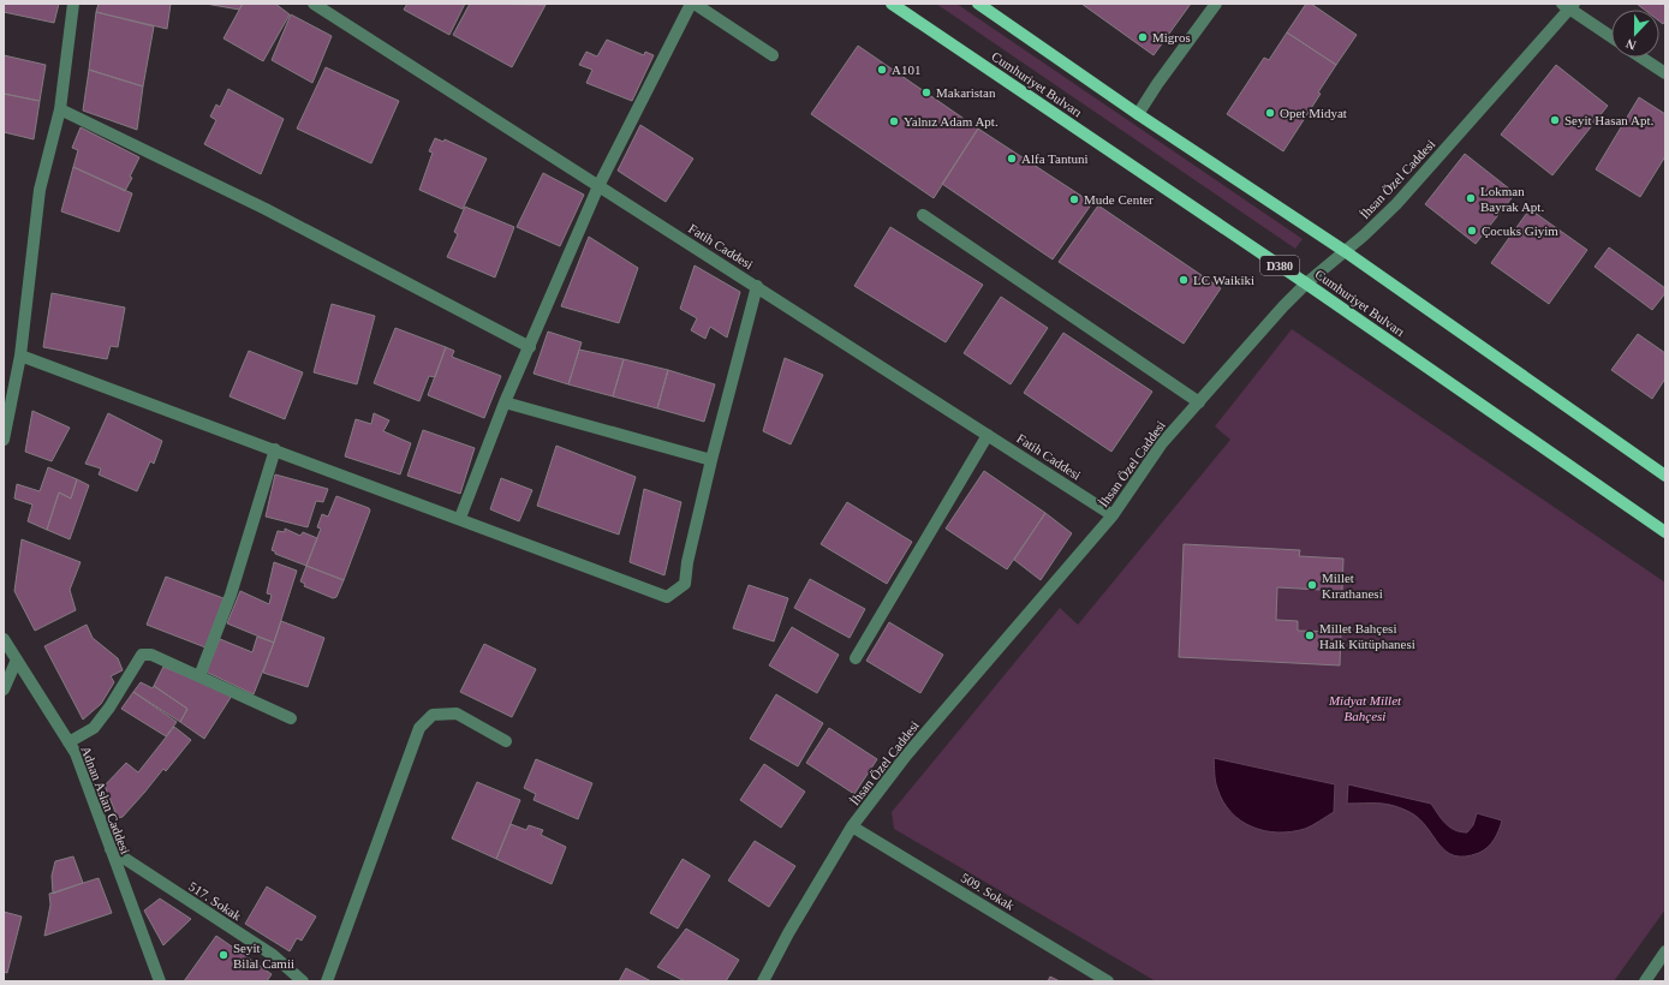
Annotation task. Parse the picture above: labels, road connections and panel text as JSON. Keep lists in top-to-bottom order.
{
  "streets": {
    "main road": ["Cumhuriyet Bulvarı", "D380"],
    "street": [
      "İhsan Özel Caddesi",
      "Fatih Caddesi",
      "Adnan Aslan Caddesi",
      "509. Sokak",
      "517. Sokak"
    ]
  },
  "crossings": [
    ["Cumhuriyet Bulvarı", "İhsan Özel Caddesi"],
    ["İhsan Özel Caddesi", "Fatih Caddesi"],
    ["İhsan Özel Caddesi", "509. Sokak"],
    ["Adnan Aslan Caddesi", "517. Sokak"]
  ],
  "parks": ["Midyat Millet Bahçesi"],
  "places": [
    "Migros",
    "A101",
    "Makaristan",
    "Opet Midyat",
    "Seyit Hasan Apt.",
    "Yalnız Adam Apt.",
    "Alfa Tantuni",
    "Lokman Bayrak Apt.",
    "Mude Center",
    "Çocuks Giyim",
    "LC Waikiki",
    "Millet Kırathanesi",
    "Millet Bahçesi Halk Kütüphanesi",
    "Seyit Bilal Camii"
  ],
  "north": "bottom"
}
